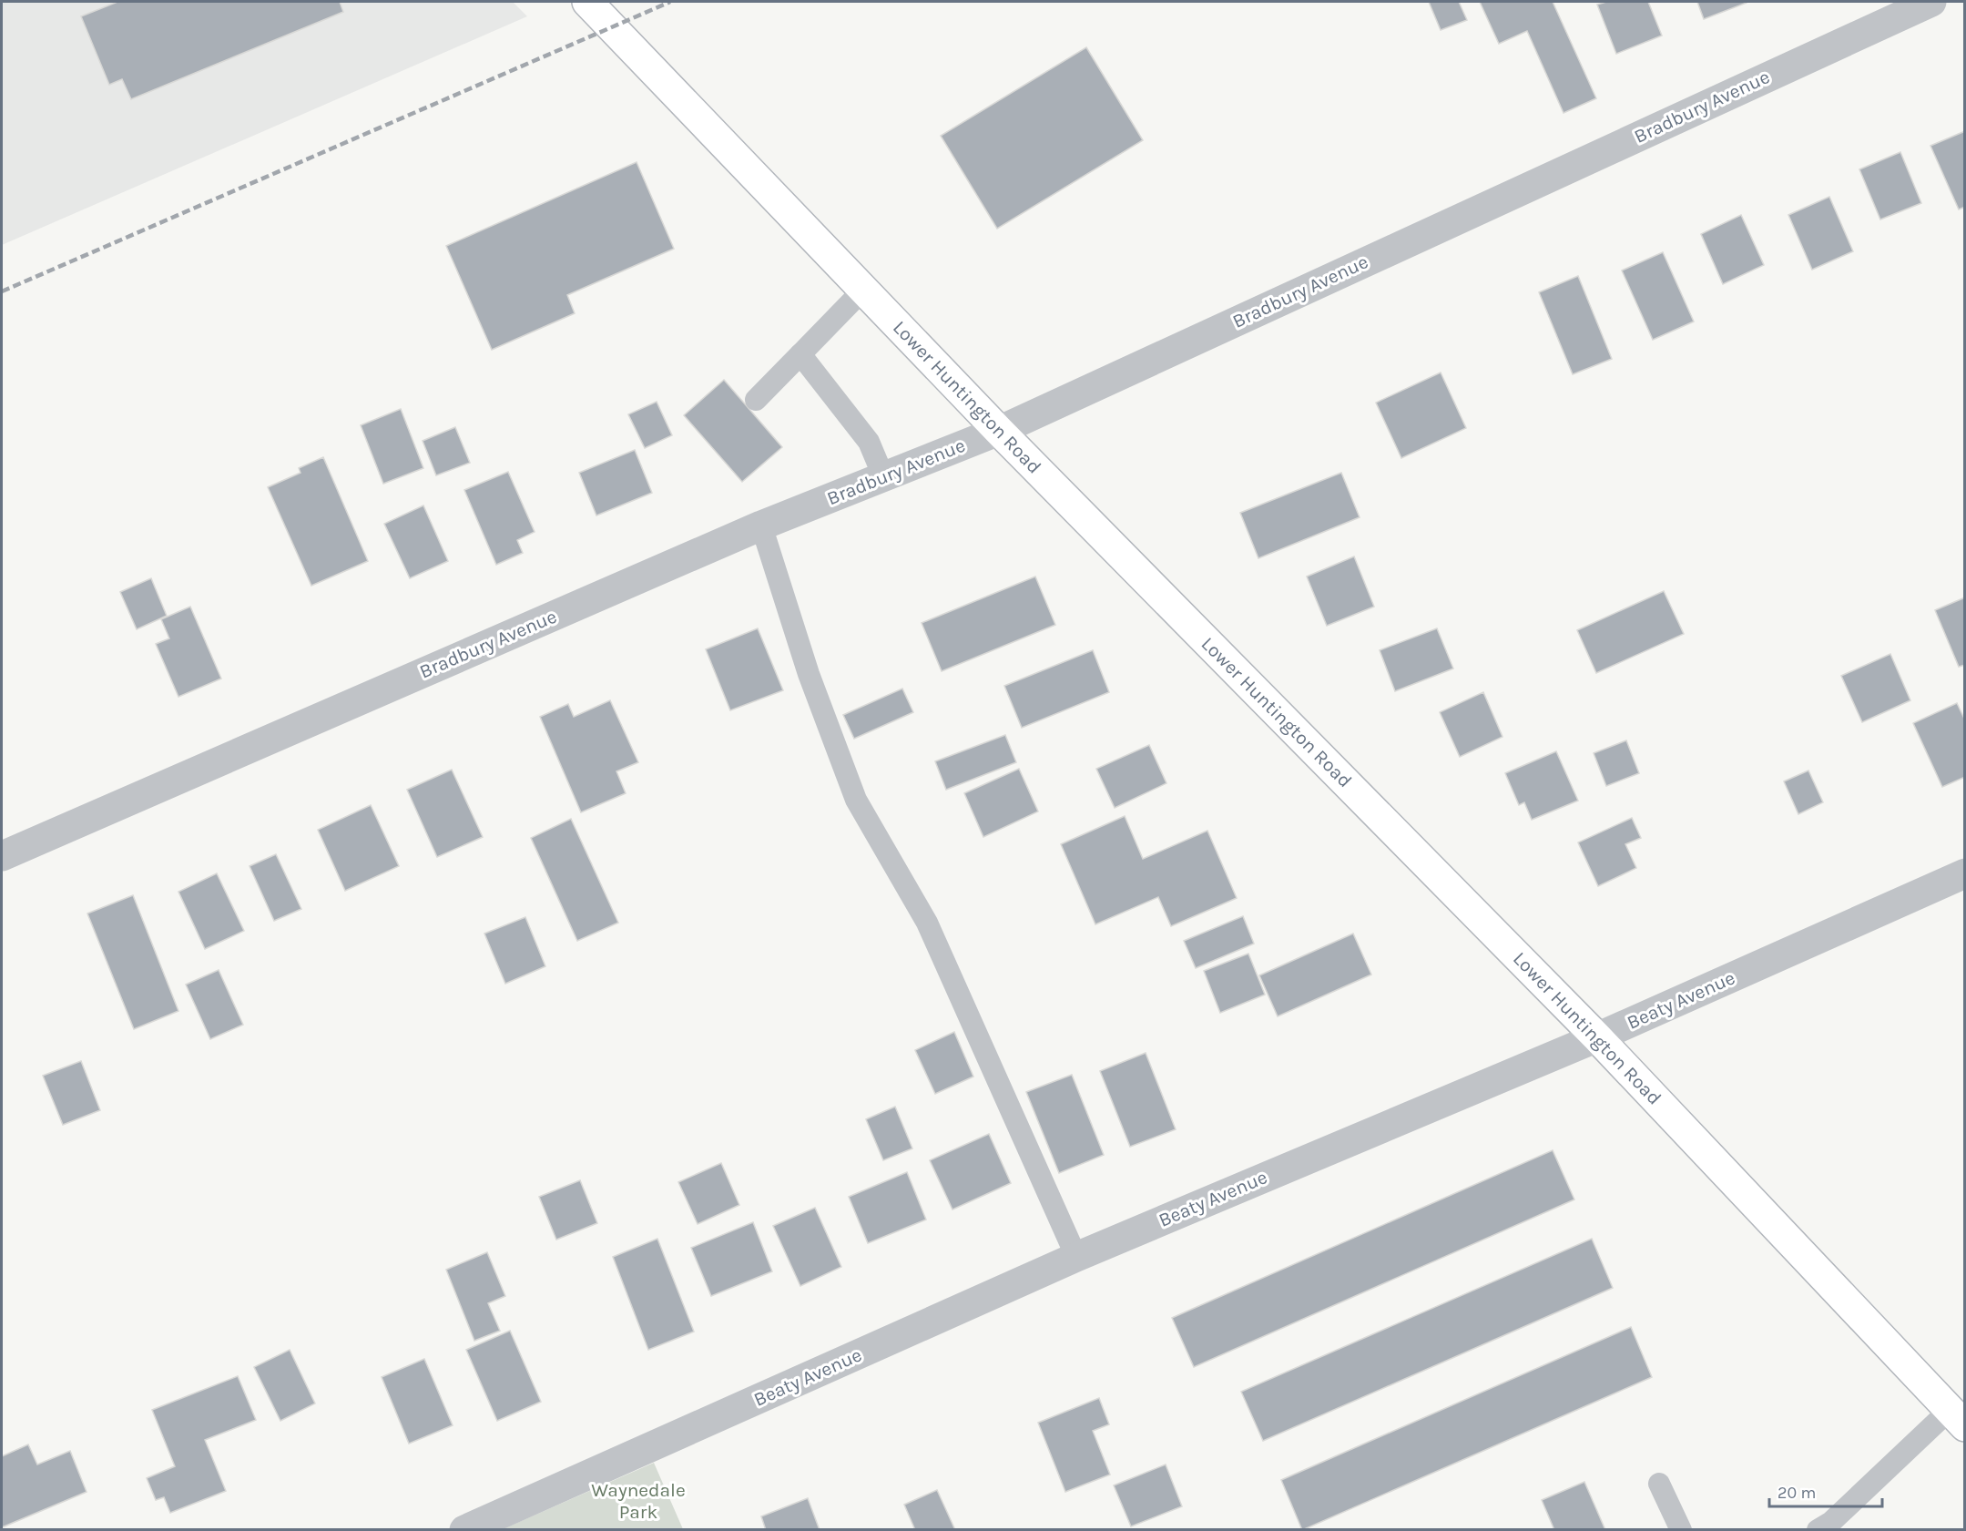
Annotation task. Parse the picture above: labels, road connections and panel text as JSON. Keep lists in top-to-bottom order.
{
  "streets": {
    "main road": ["Lower Huntington Road"],
    "street": ["Bradbury Avenue", "Beaty Avenue"]
  },
  "crossings": [
    ["Bradbury Avenue", "Lower Huntington Road"],
    ["Lower Huntington Road", "Beaty Avenue"]
  ],
  "parks": ["Waynedale Park"],
  "scale_bar": "20 m"
}
